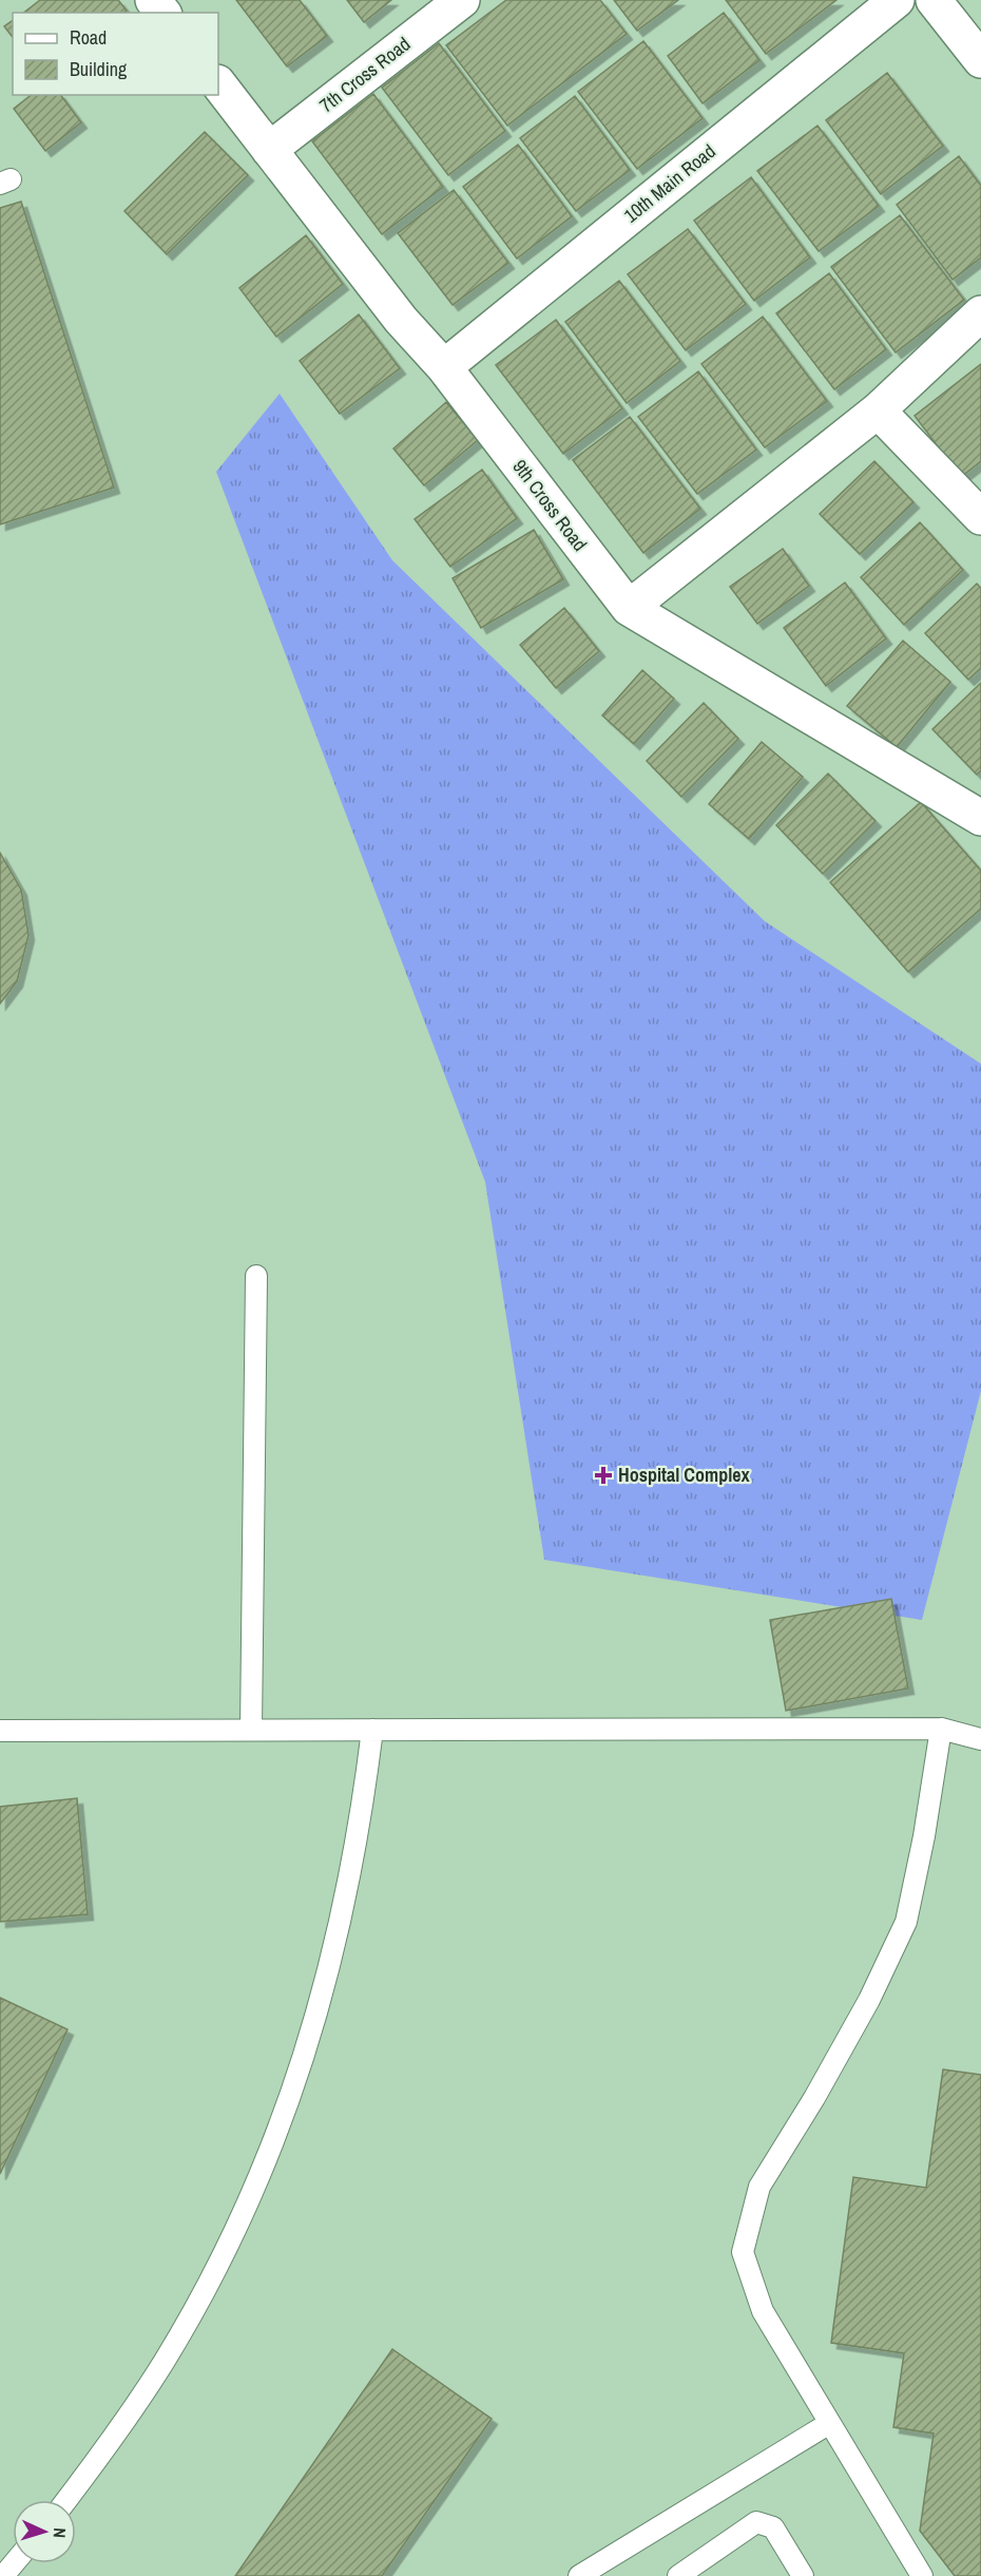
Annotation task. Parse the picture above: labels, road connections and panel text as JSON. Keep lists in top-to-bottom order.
{
  "streets": {
    "street": ["7th Cross Road", "10th Main Road", "9th Cross Road"]
  },
  "crossings": [
    ["7th Cross Road", "9th Cross Road"],
    ["10th Main Road", "9th Cross Road"]
  ],
  "places": {
    "health": ["Hospital Complex"]
  },
  "legend": ["Road", "Building"],
  "north": "right"
}
